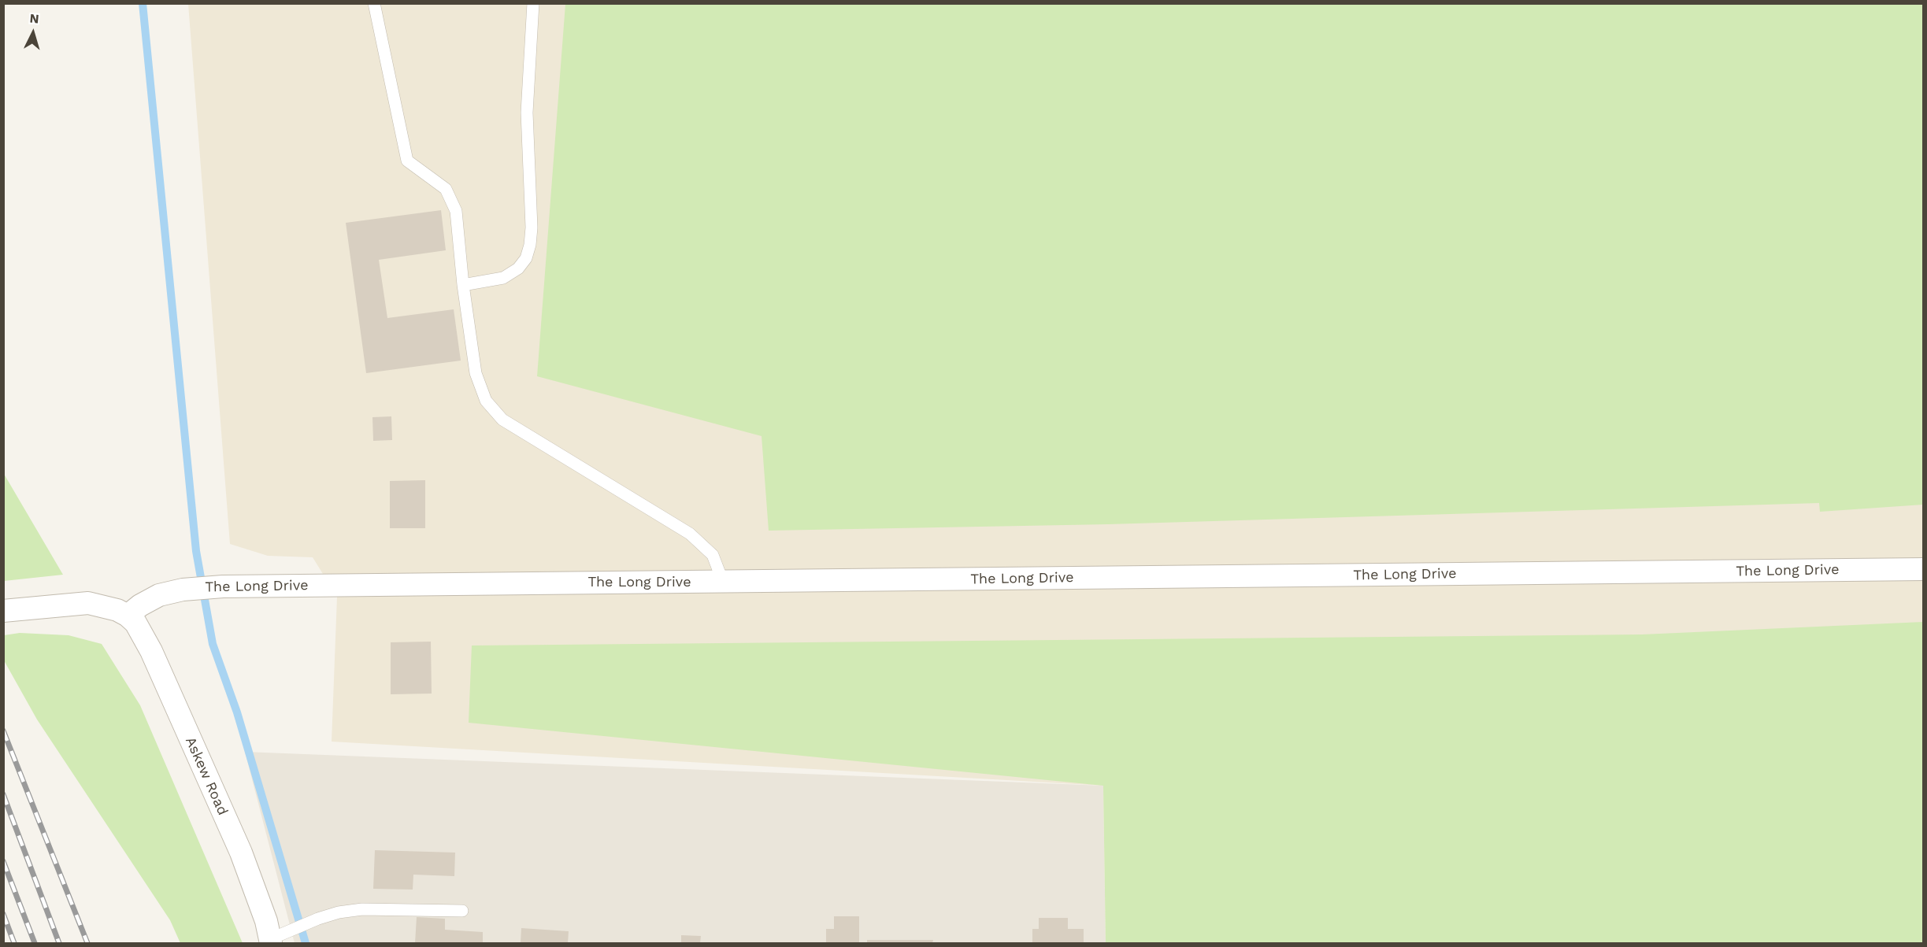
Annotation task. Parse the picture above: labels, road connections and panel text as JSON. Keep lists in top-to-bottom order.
{
  "streets": {
    "street": ["The Long Drive", "Askew Road"]
  },
  "crossings": [
    ["The Long Drive", "Askew Road"]
  ],
  "north": "top"
}
